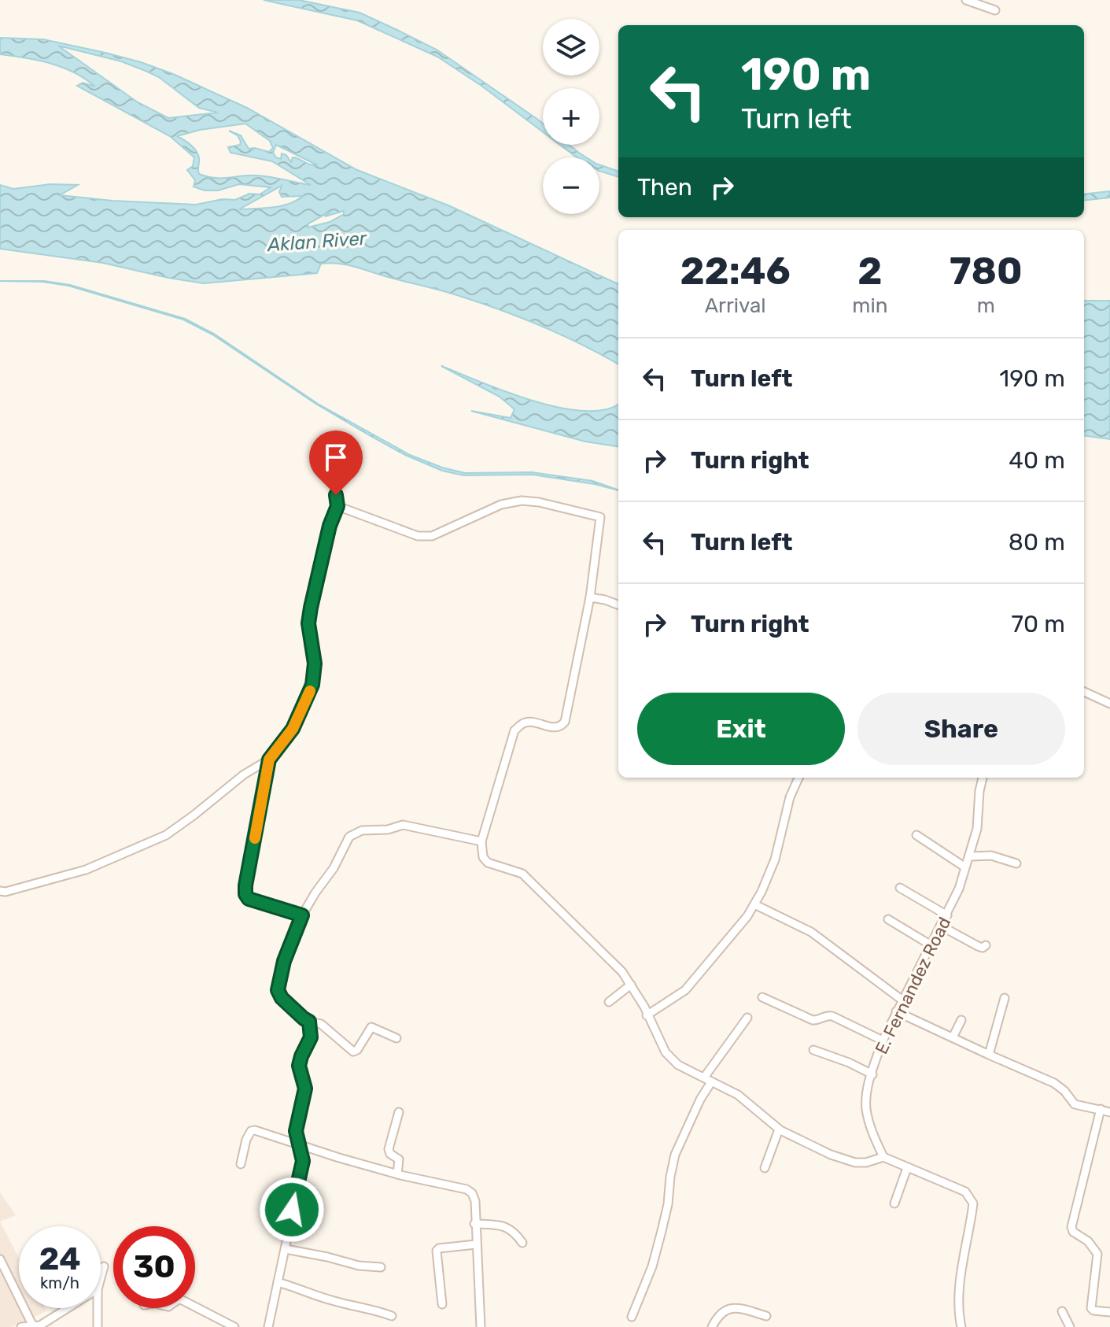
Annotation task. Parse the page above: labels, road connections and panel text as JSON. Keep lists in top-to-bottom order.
{
  "streets": {
    "street": ["E. Fernandez Road"]
  },
  "water": ["Aklan River"],
  "page": {
    "map_buttons": ["+", "−"],
    "turn": ["190 m", "Turn left"],
    "then": "Then",
    "eta": [
      "22:46",
      "Arrival",
      "2",
      "min",
      "780",
      "m"
    ],
    "list": [
      {
        "name": "Turn left",
        "value": "190 m"
      },
      {
        "name": "Turn right",
        "value": "40 m"
      },
      {
        "name": "Turn left",
        "value": "80 m"
      },
      {
        "name": "Turn right",
        "value": "70 m"
      }
    ],
    "buttons": ["Exit", "Share"],
    "speed": "24 km/h",
    "limit": "30"
  }
}
